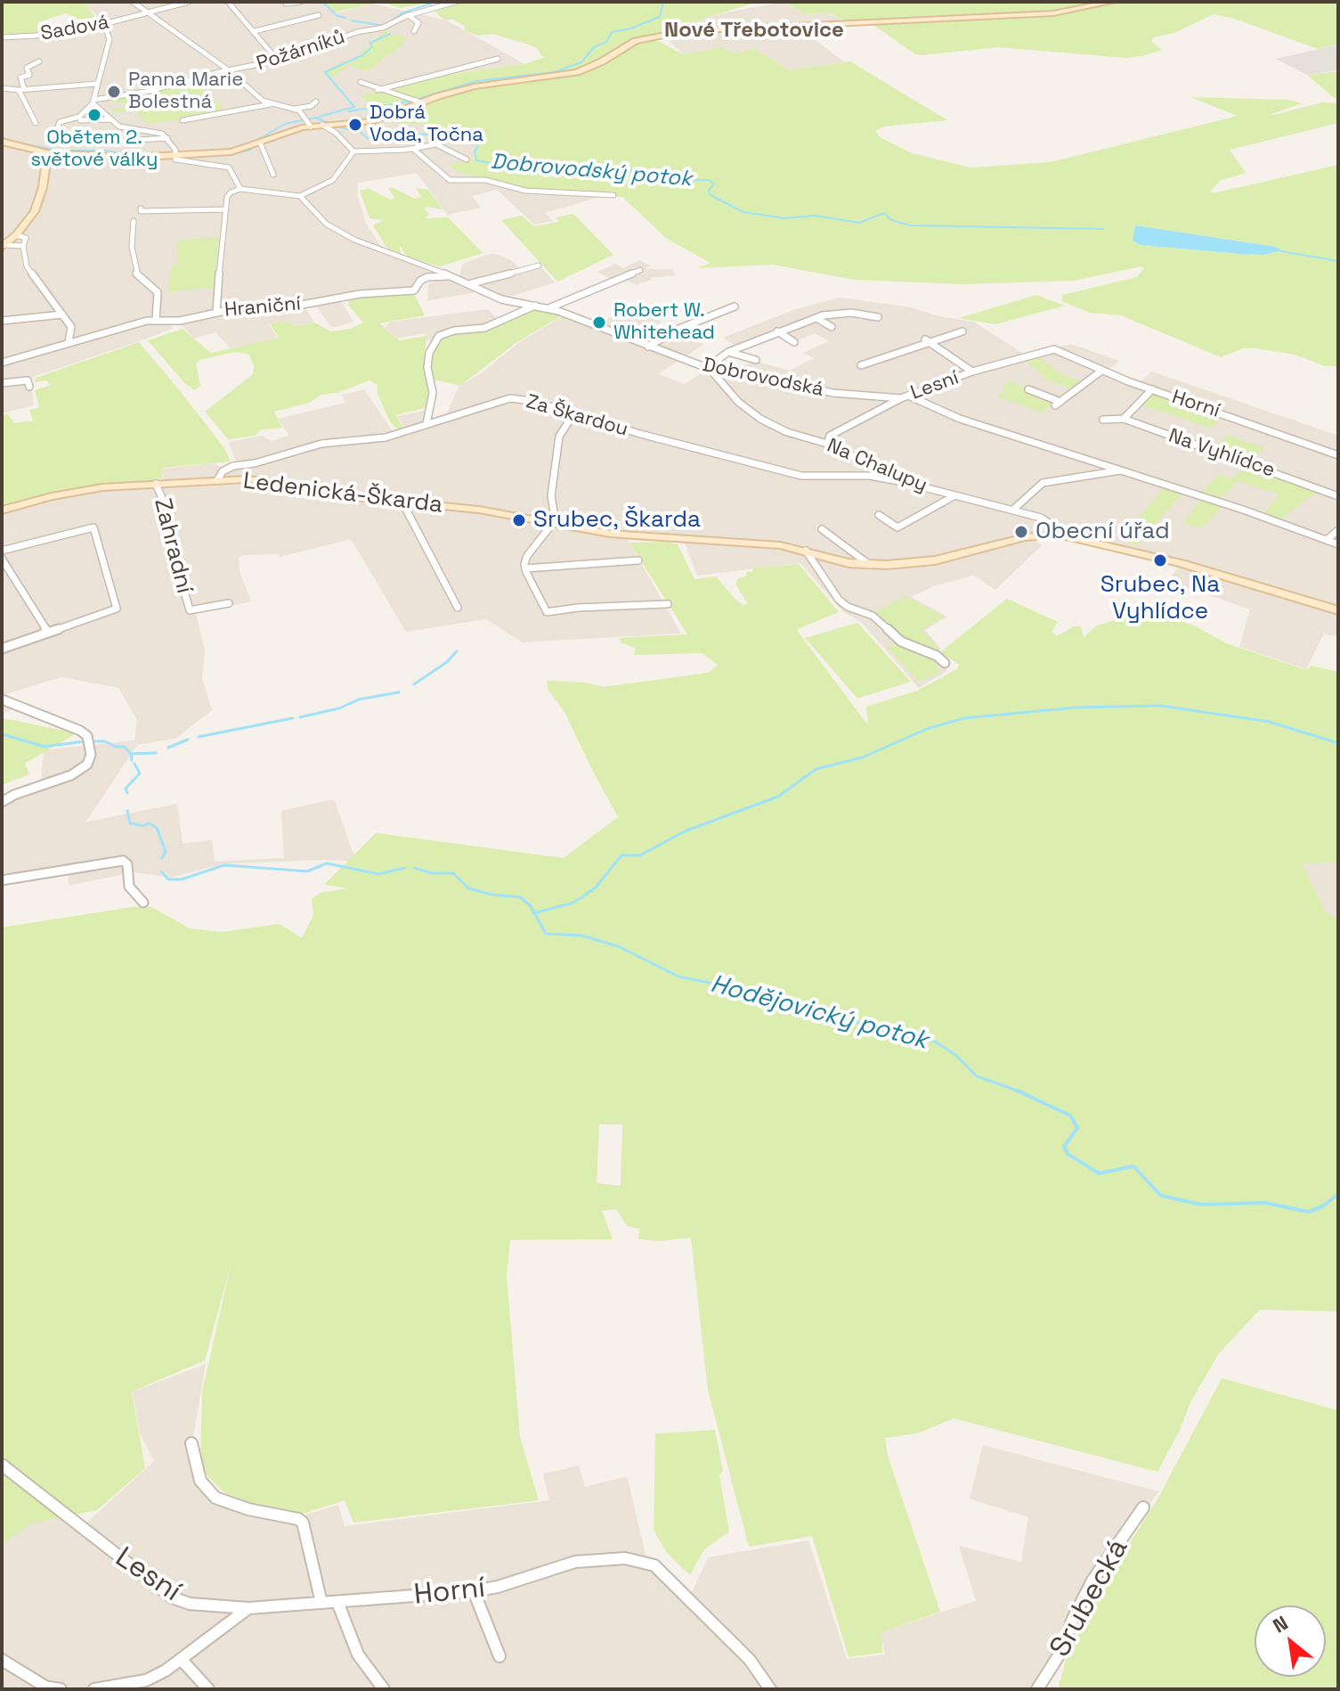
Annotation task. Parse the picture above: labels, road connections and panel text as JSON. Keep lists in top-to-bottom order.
{
  "streets": {
    "street": [
      "Sadová",
      "Požárníků",
      "Hraniční",
      "Dobrovodská",
      "Lesní",
      "Horní",
      "Za Škardou",
      "Na Vyhlídce",
      "Na Chalupy",
      "Ledenická-Škarda",
      "Zahradní",
      "Srubecká"
    ]
  },
  "crossings": [
    ["Hraniční", "Dobrovodská"],
    ["Dobrovodská", "Lesní"],
    ["Dobrovodská", "Na Chalupy"],
    ["Lesní", "Horní"],
    ["Lesní", "Na Chalupy"],
    ["Za Škardou", "Na Chalupy"],
    ["Za Škardou", "Ledenická-Škarda"],
    ["Na Chalupy", "Ledenická-Škarda"],
    ["Ledenická-Škarda", "Zahradní"]
  ],
  "districts": ["Nové Třebotovice"],
  "water": ["Dobrovodský potok", "Hodějovický potok"],
  "places": [
    "Panna Marie Bolestná",
    "Obětem 2. světové války",
    "Dobrá Voda, Točna",
    "Robert W. Whitehead",
    "Srubec, Škarda",
    "Obecní úřad",
    "Srubec, Na Vyhlídce"
  ],
  "north": "top left"
}
